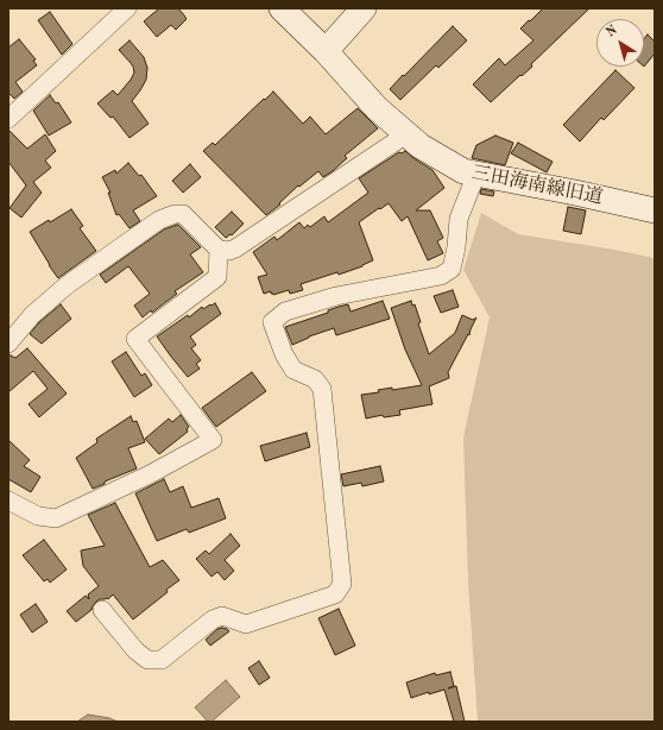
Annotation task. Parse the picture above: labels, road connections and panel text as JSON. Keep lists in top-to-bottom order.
{
  "streets": {
    "street": ["三田海南線旧道"]
  },
  "north": "top left"
}
